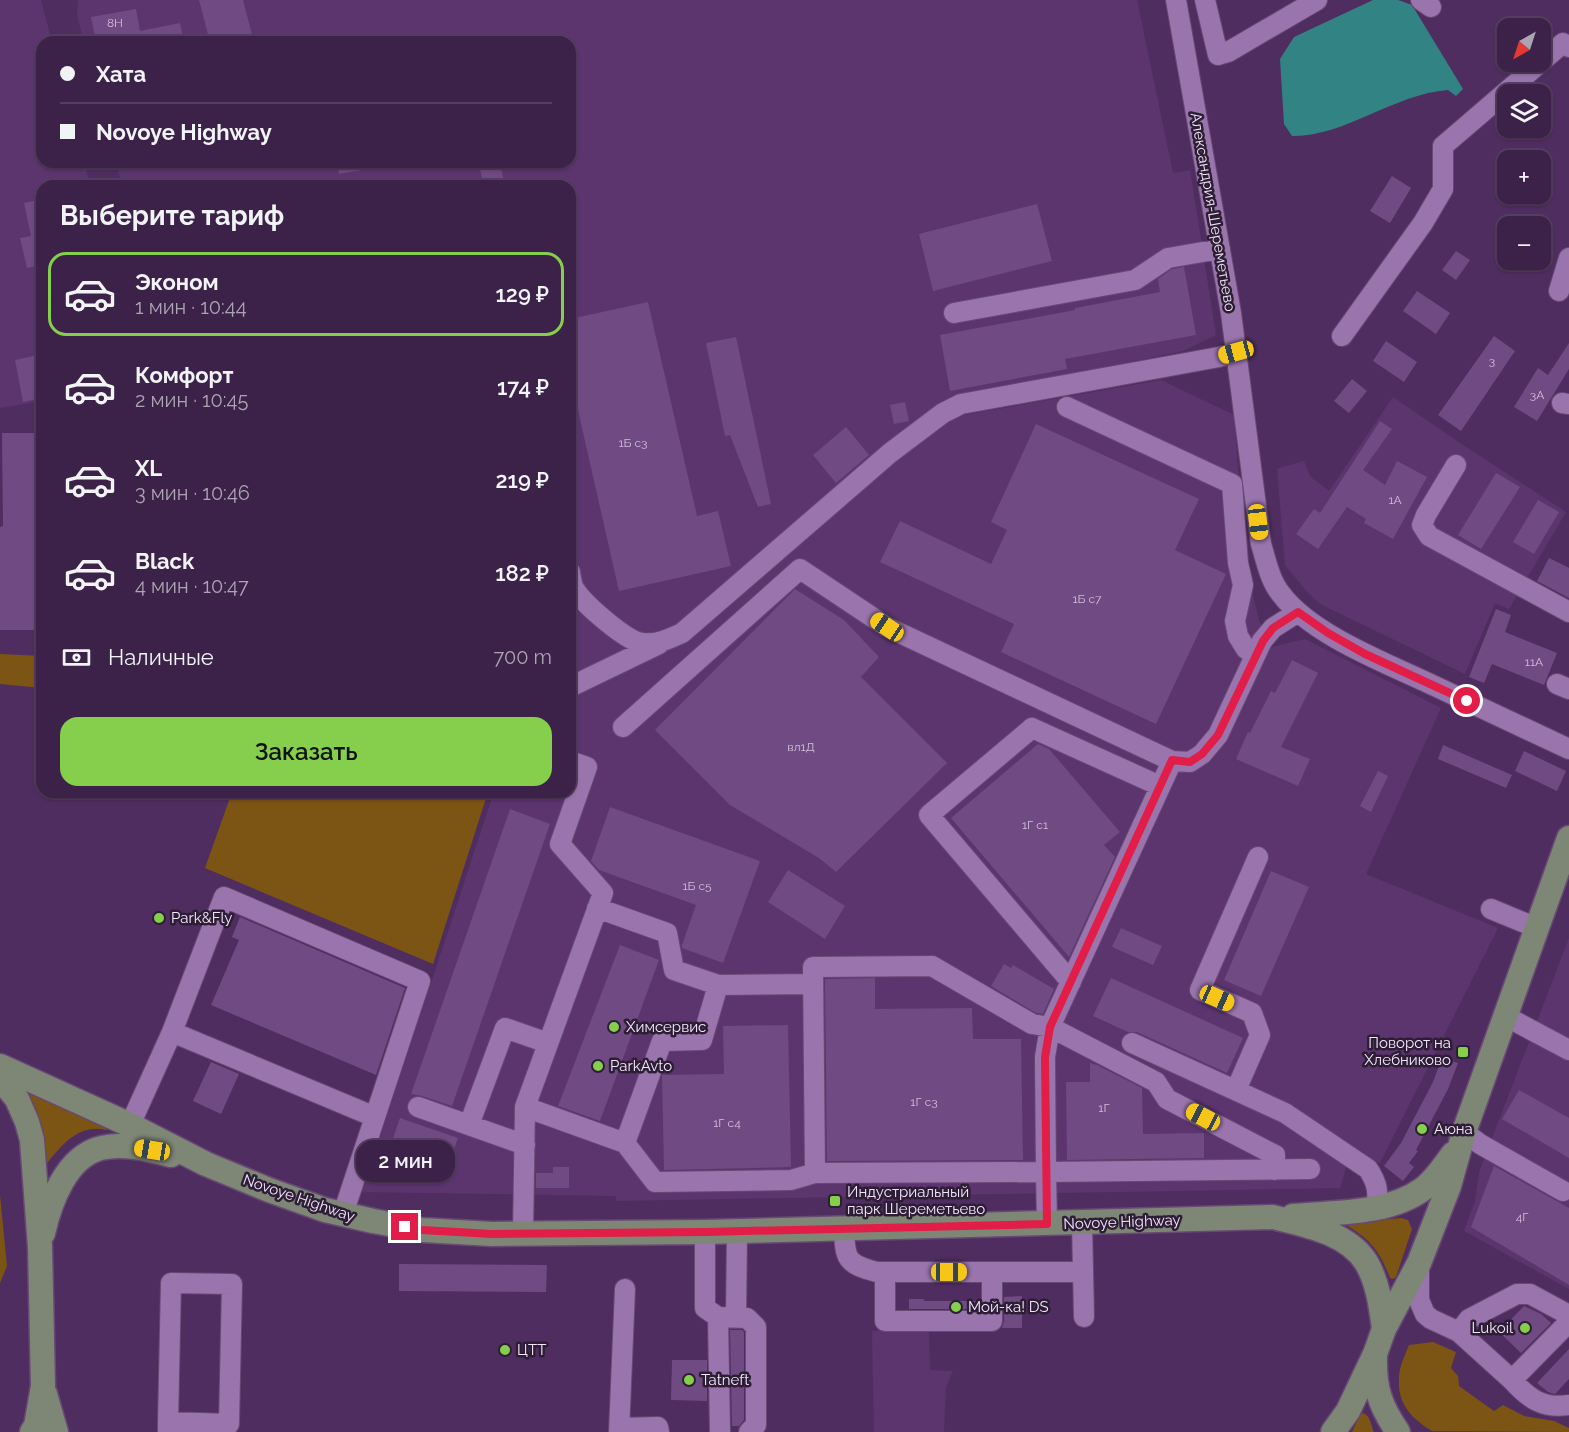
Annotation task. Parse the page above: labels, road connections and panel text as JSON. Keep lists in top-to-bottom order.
{
  "streets": {
    "main road": ["Novoye Highway"],
    "street": ["Александрия-Шереметьево"]
  },
  "places": {
    "other": [
      "Park&Fly",
      "Химсервис",
      "ParkAvto",
      "Аюна",
      "Мой-ка! DS",
      "Lukoil",
      "ЦТТ",
      "Tatneft"
    ],
    "transit": ["Поворот на Хлебниково", "Индустриальный парк Шереметьево"]
  },
  "house_numbers": [
    "8Н",
    "3",
    "3А",
    "1Б с3",
    "1А",
    "1Б с7",
    "11А",
    "вл1Д",
    "1Г с1",
    "1Б с5",
    "1Г с3",
    "1Г",
    "1Г с4",
    "4Г"
  ],
  "north": "bottom left",
  "page": {
    "map_buttons": ["+", "−"],
    "banner": ["Хата", "Novoye Highway"],
    "heading": "Выберите тариф",
    "list": [
      {
        "name": "Эконом",
        "note": "1 мин · 10:44",
        "value": "129 ₽"
      },
      {
        "name": "Комфорт",
        "note": "2 мин · 10:45",
        "value": "174 ₽"
      },
      {
        "name": "XL",
        "note": "3 мин · 10:46",
        "value": "219 ₽"
      },
      {
        "name": "Black",
        "note": "4 мин · 10:47",
        "value": "182 ₽"
      }
    ],
    "pay": ["Наличные", "700 m"],
    "buttons": "Заказать",
    "bubble": "2 мин"
  }
}
